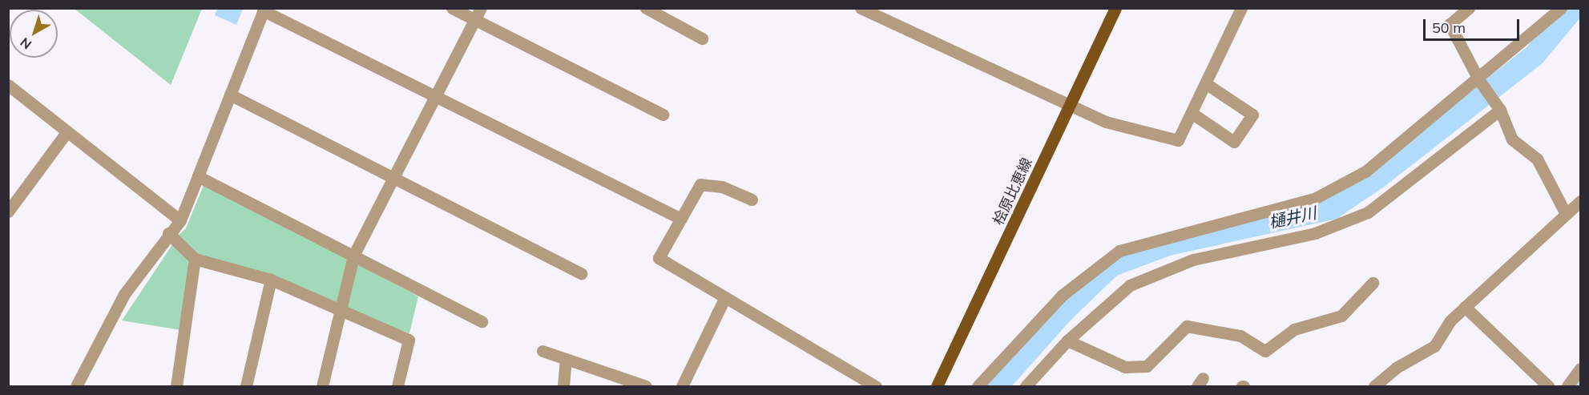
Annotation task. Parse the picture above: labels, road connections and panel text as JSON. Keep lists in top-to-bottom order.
{
  "streets": {
    "main road": ["桧原比恵線"]
  },
  "water": ["樋井川"],
  "scale_bar": "50 m",
  "north": "bottom left"
}
